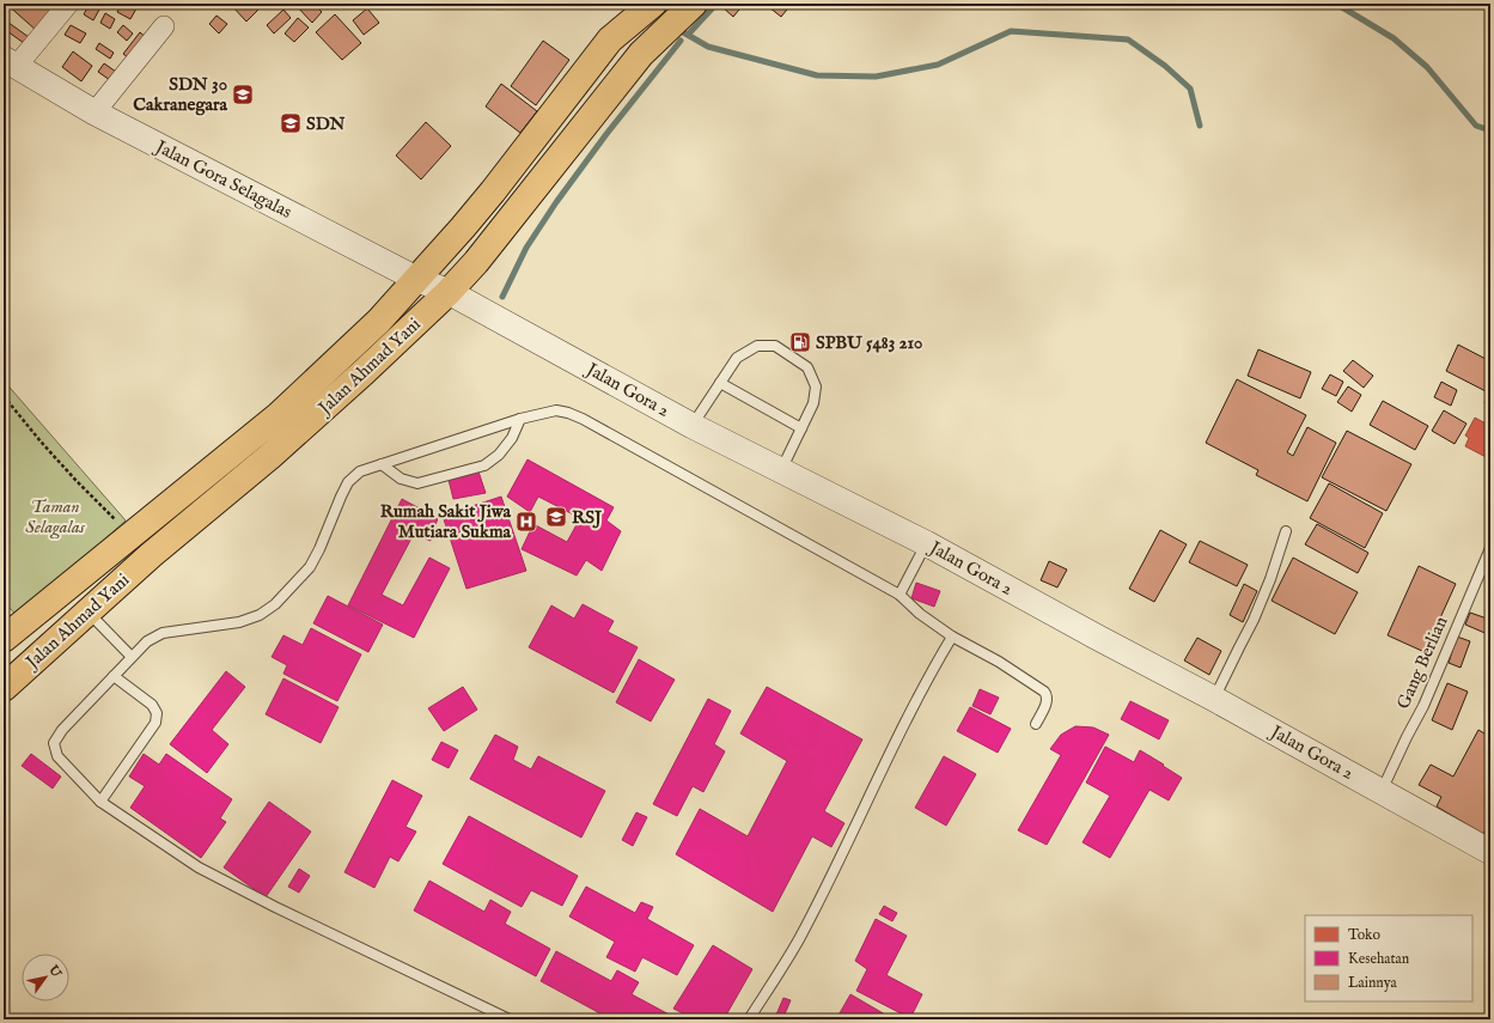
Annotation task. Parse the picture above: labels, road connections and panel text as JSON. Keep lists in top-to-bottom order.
{
  "streets": {
    "highway": ["Jalan Ahmad Yani"],
    "street": ["Jalan Gora Selagalas", "Jalan Gora 2"],
    "lane": ["Gang Berlian"]
  },
  "crossings": [
    ["Jalan Gora Selagalas", "Jalan Ahmad Yani"],
    ["Jalan Gora Selagalas", "Jalan Gora 2"],
    ["Jalan Ahmad Yani", "Jalan Gora 2"],
    ["Jalan Gora 2", "Gang Berlian"]
  ],
  "parks": ["Taman Selagalas"],
  "places": {
    "school or university": ["SDN 30 Cakranegara", "SDN", "RSJ"],
    "fuel station": ["SPBU 5483 210"],
    "hospital": ["Rumah Sakit Jiwa Mutiara Sukma"]
  },
  "legend": ["Toko", "Kesehatan", "Lainnya"],
  "north": "top right"
}
